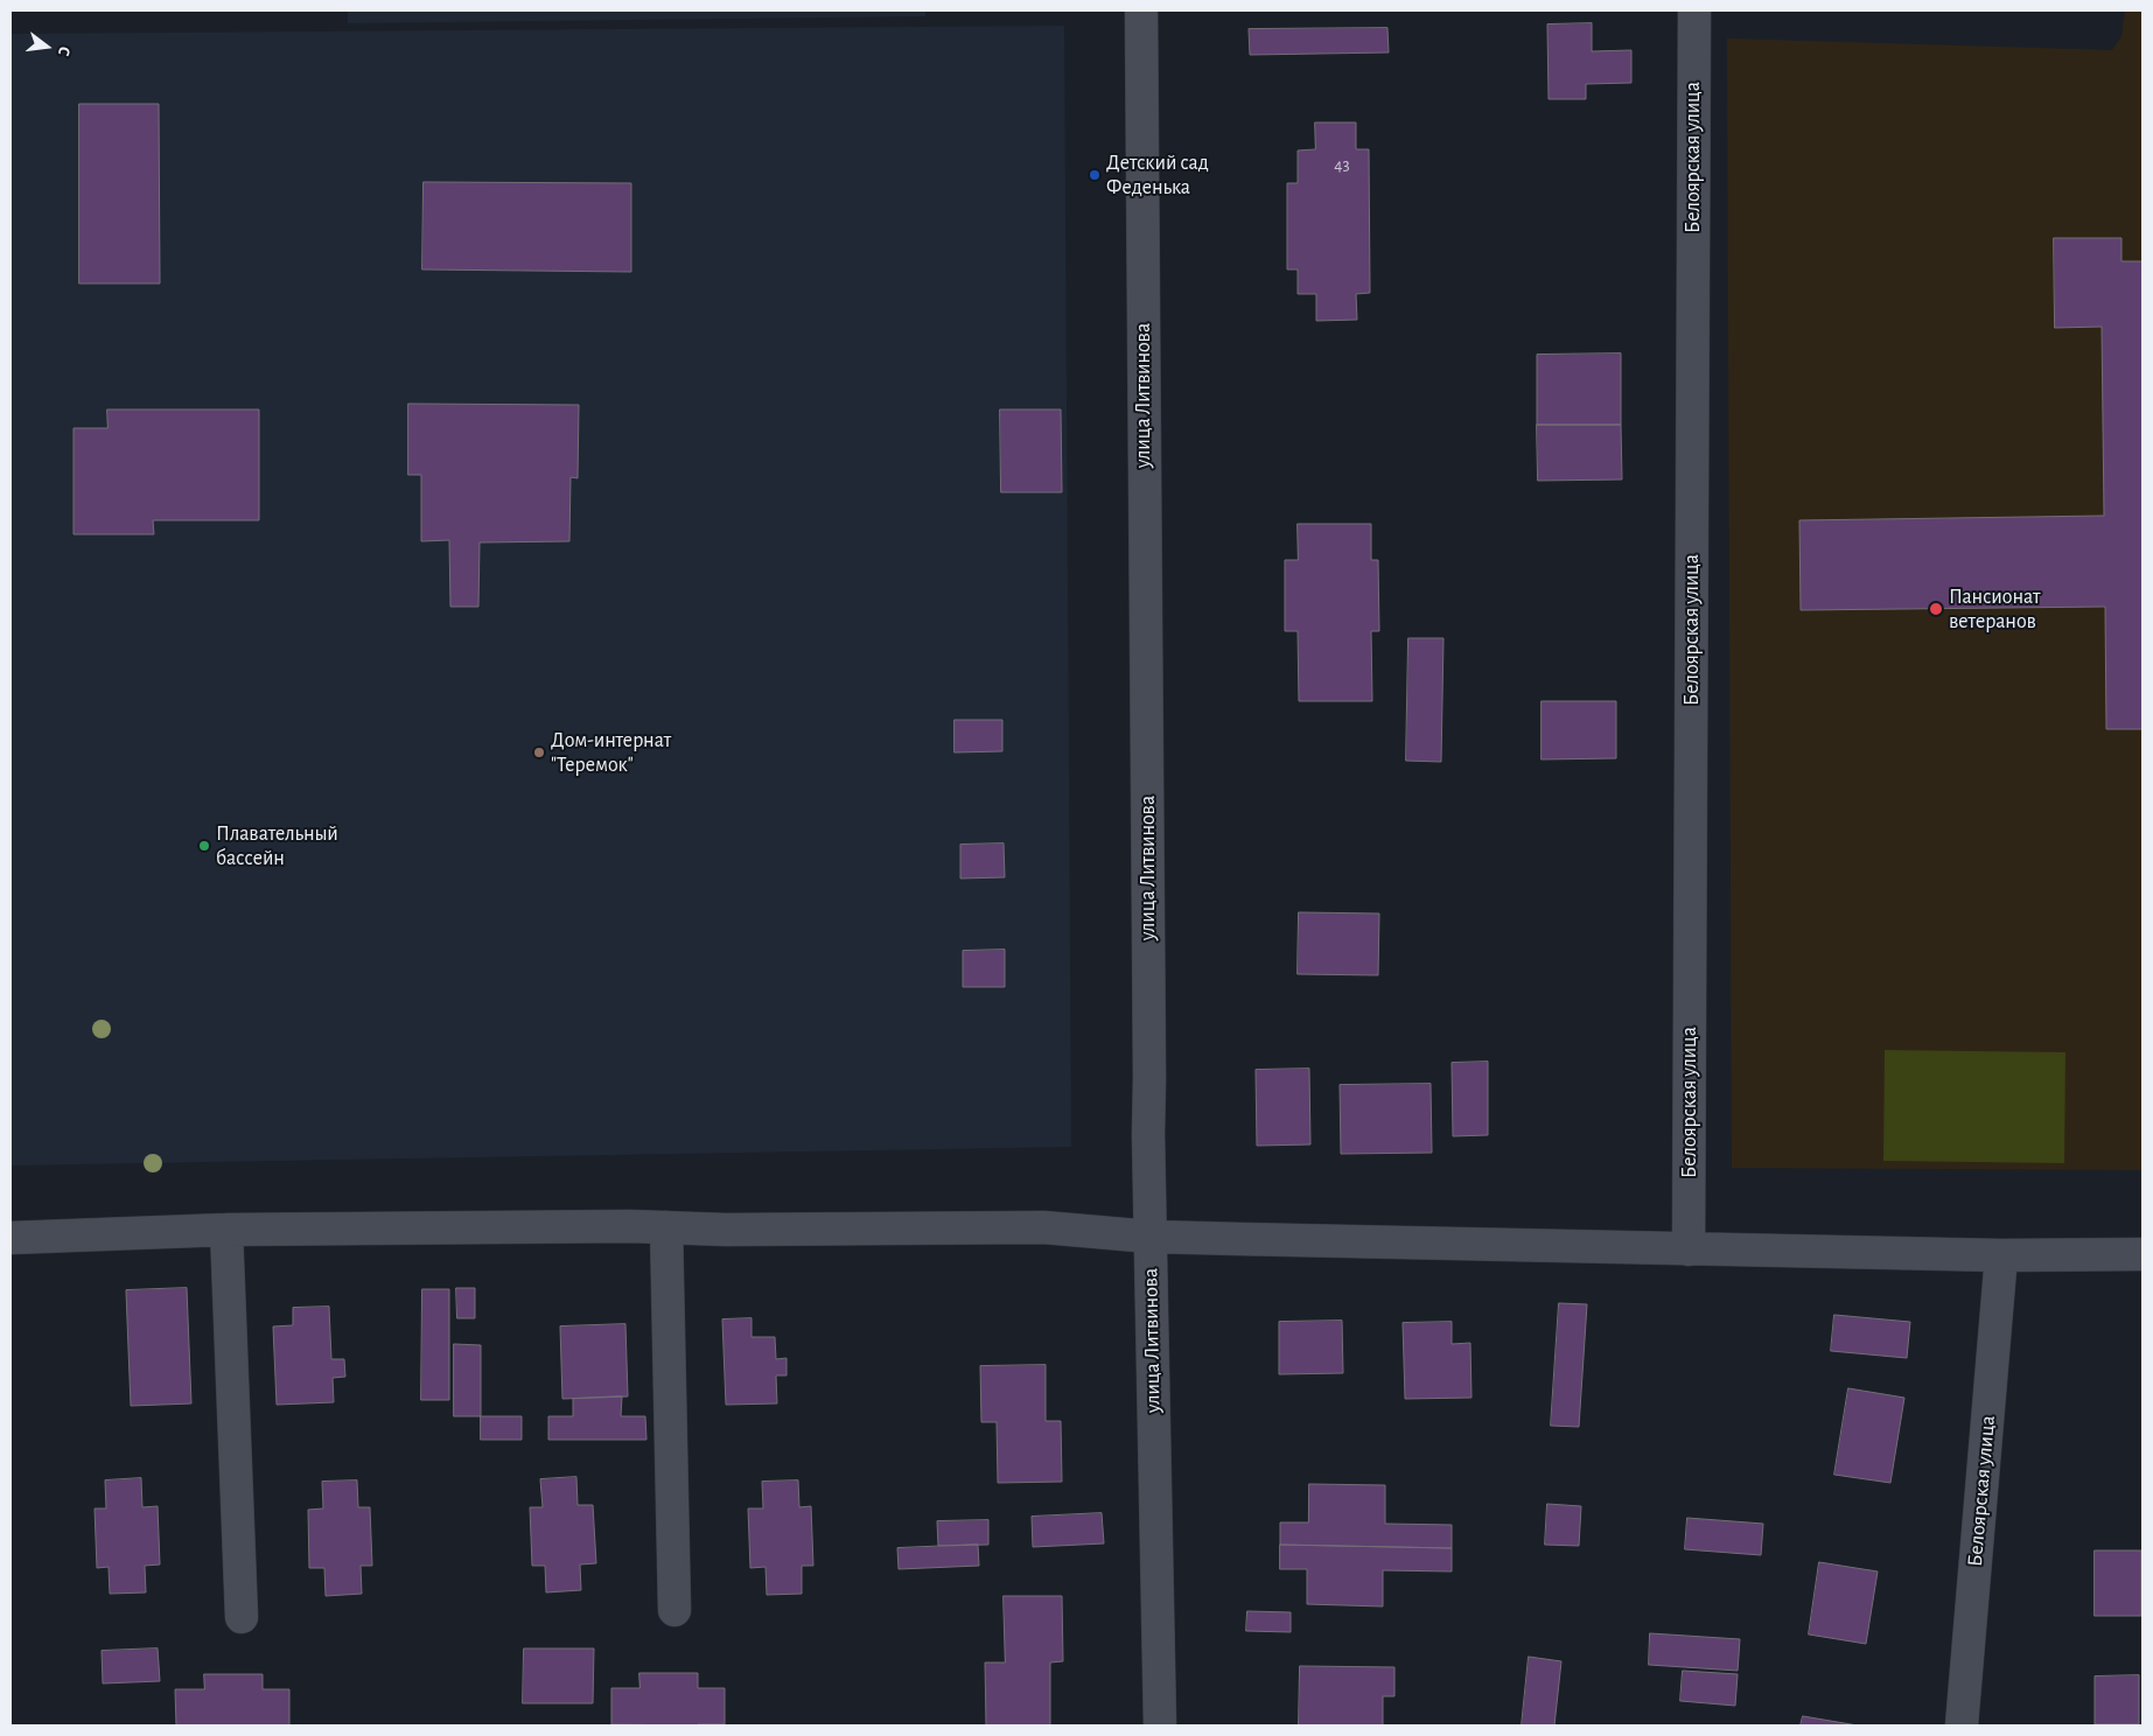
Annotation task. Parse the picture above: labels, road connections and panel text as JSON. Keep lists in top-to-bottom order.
{
  "streets": {
    "street": ["Белоярская улица", "улица Литвинова"]
  },
  "places": [
    "Детский сад Феденька",
    "Пансионат ветеранов",
    "Дом-интернат \"Теремок\"",
    "Плавательный бассейн"
  ],
  "house_numbers": ["43"],
  "north": "right"
}
